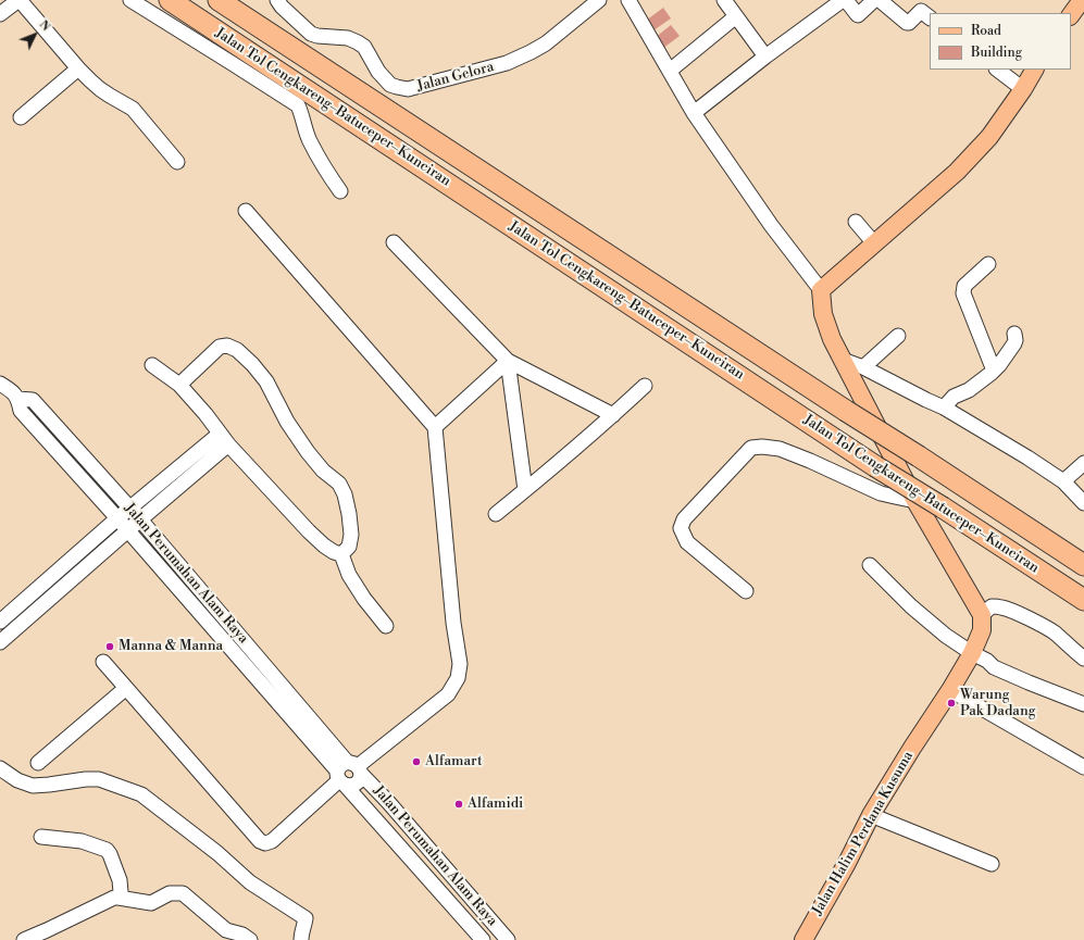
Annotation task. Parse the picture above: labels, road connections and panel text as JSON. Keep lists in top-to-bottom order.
{
  "streets": {
    "highway": ["Jalan Tol Cengkareng–Batuceper–Kunciran"],
    "main road": ["Jalan Halim Perdana Kusuma"],
    "street": ["Jalan Gelora", "Jalan Perumahan Alam Raya"]
  },
  "places": [
    "Manna & Manna",
    "Warung Pak Dadang",
    "Alfamart",
    "Alfamidi"
  ],
  "legend": ["Road", "Building"],
  "north": "top right"
}
